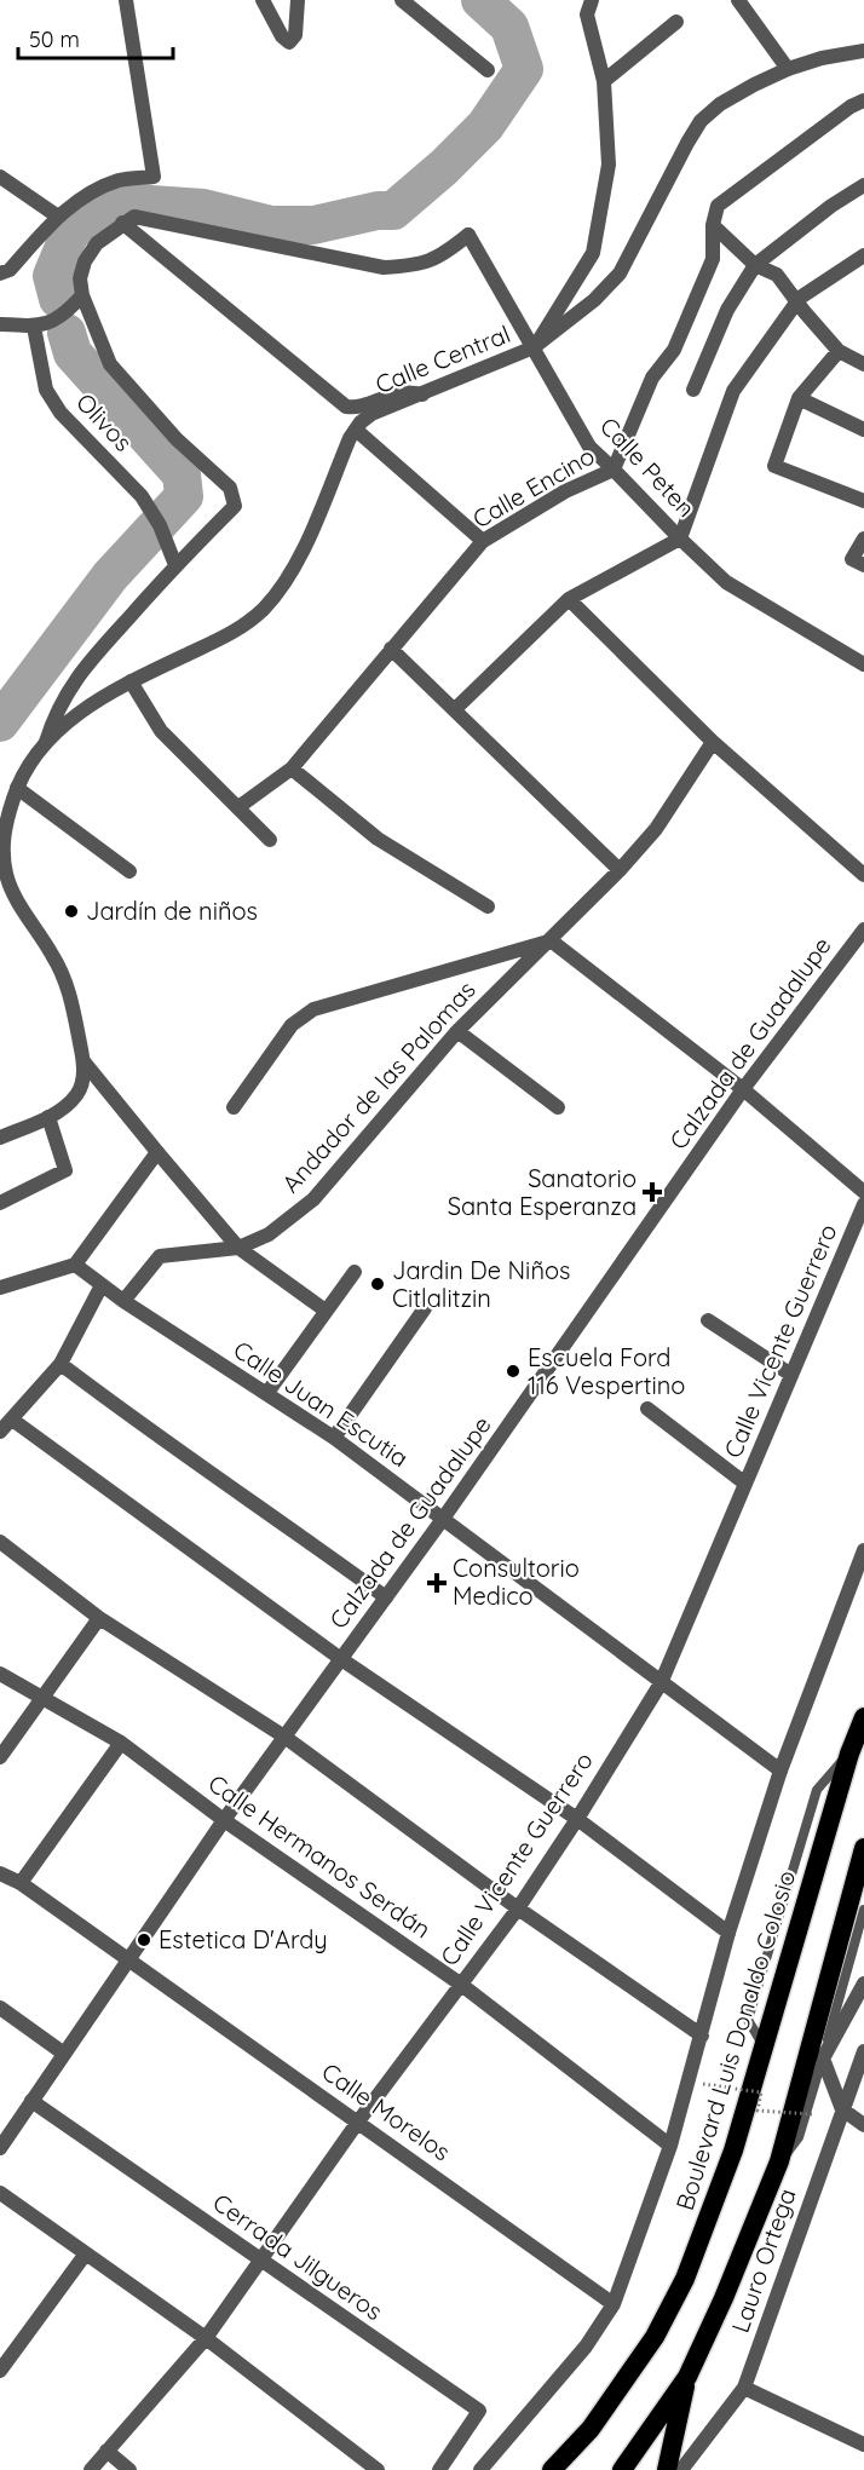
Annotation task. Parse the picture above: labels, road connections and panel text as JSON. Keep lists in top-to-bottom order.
{
  "streets": {
    "highway": ["Boulevard Luis Donaldo Colosio"],
    "street": [
      "Calle Central",
      "Olivos",
      "Calle Peten",
      "Calle Encino",
      "Calzada de Guadalupe",
      "Andador de las Palomas",
      "Calle Vicente Guerrero",
      "Calle Juan Escutia",
      "Calle Hermanos Serdán",
      "Calle Morelos",
      "Cerrada Jilgueros",
      "Lauro Ortega"
    ]
  },
  "crossings": [
    ["Calle Central", "Calle Peten"],
    ["Calle Peten", "Calle Encino"],
    ["Calzada de Guadalupe", "Calle Juan Escutia"],
    ["Calzada de Guadalupe", "Calle Hermanos Serdán"],
    ["Calzada de Guadalupe", "Calle Morelos"],
    ["Calzada de Guadalupe", "Cerrada Jilgueros"],
    ["Andador de las Palomas", "Calle Juan Escutia"],
    ["Calle Vicente Guerrero", "Calle Juan Escutia"],
    ["Calle Vicente Guerrero", "Calle Hermanos Serdán"],
    ["Calle Vicente Guerrero", "Calle Morelos"],
    ["Calle Vicente Guerrero", "Cerrada Jilgueros"]
  ],
  "places": {
    "other": [
      "Jardín de niños",
      "Jardin De Niños Citlalitzin",
      "Escuela Ford 116 Vespertino",
      "Estetica D'Ardy"
    ],
    "health": ["Sanatorio Santa Esperanza", "Consultorio Medico"]
  },
  "scale_bar": "50 m"
}
